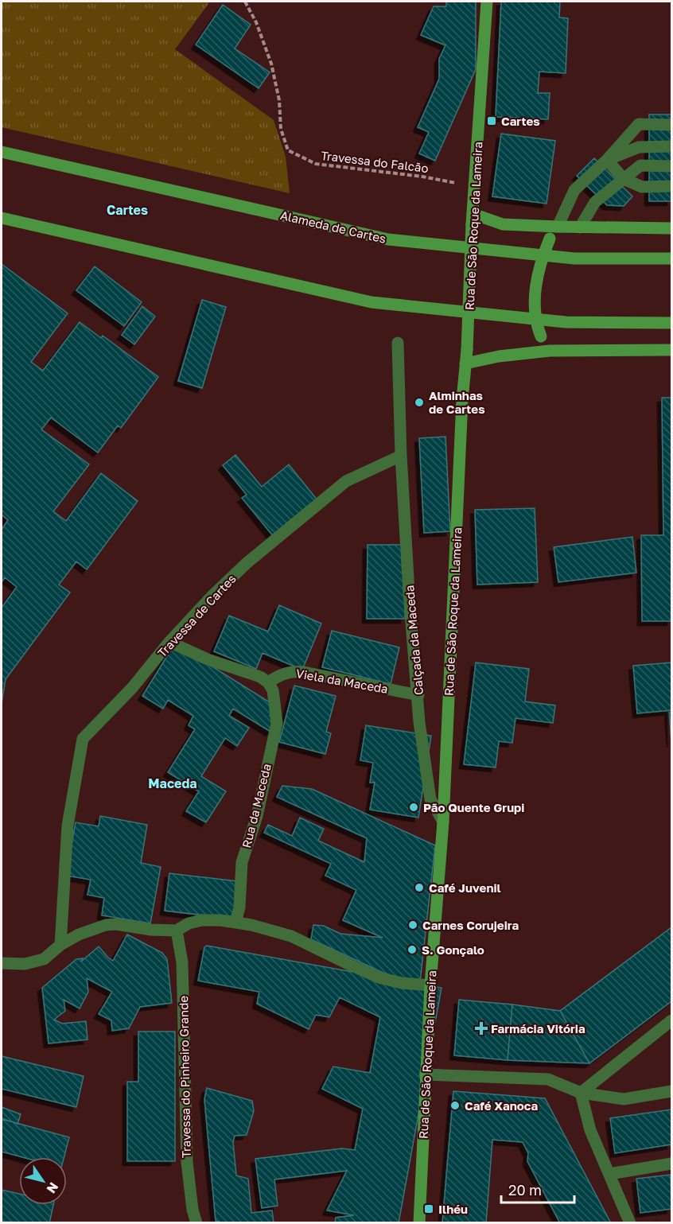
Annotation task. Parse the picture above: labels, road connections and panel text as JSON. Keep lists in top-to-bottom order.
{
  "streets": {
    "main road": ["Rua de São Roque da Lameira", "Alameda de Cartes"],
    "street": [
      "Travessa de Cartes",
      "Calçada da Maceda",
      "Viela da Maceda",
      "Rua da Maceda",
      "Travessa do Pinheiro Grande"
    ],
    "path": ["Travessa do Falcão"]
  },
  "crossings": [
    ["Travessa do Falcão", "Rua de São Roque da Lameira"],
    ["Rua de São Roque da Lameira", "Calçada da Maceda"],
    ["Travessa de Cartes", "Calçada da Maceda"],
    ["Calçada da Maceda", "Viela da Maceda"],
    ["Viela da Maceda", "Rua da Maceda"]
  ],
  "districts": ["Cartes", "Maceda"],
  "places": {
    "transit": ["Cartes", "Ilhéu"],
    "other": [
      "Alminhas de Cartes",
      "Pão Quente Grupi",
      "Café Juvenil",
      "Carnes Corujeira",
      "S. Gonçalo",
      "Café Xanoca"
    ],
    "health": ["Farmácia Vitória"]
  },
  "scale_bar": "20 m",
  "north": "bottom right"
}
